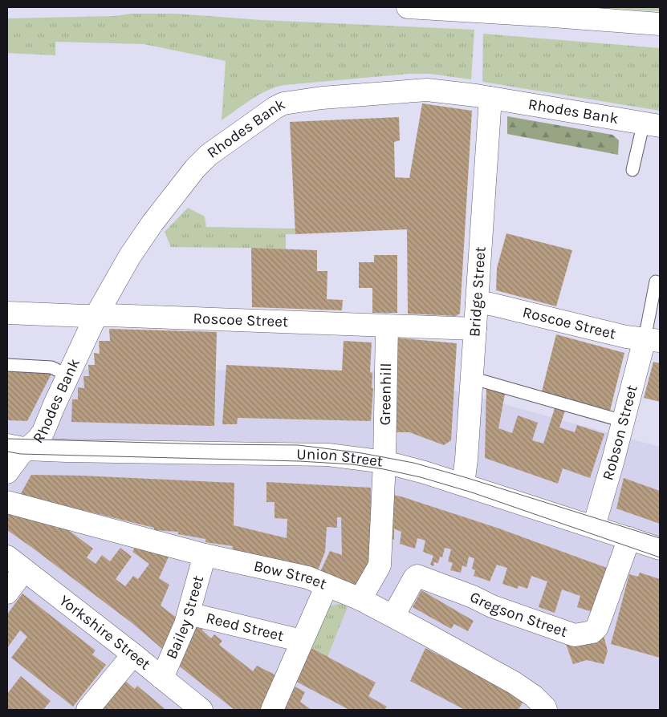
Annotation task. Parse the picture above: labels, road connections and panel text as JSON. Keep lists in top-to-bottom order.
{
  "streets": {
    "main road": [
      "Rhodes Bank",
      "Bridge Street",
      "Roscoe Street",
      "Greenhill",
      "Robson Street",
      "Union Street",
      "Bow Street",
      "Gregson Street",
      "Bailey Street",
      "Reed Street",
      "Yorkshire Street"
    ]
  },
  "crossings": [
    ["Rhodes Bank", "Bridge Street"],
    ["Rhodes Bank", "Roscoe Street"],
    ["Rhodes Bank", "Union Street"],
    ["Bridge Street", "Roscoe Street"],
    ["Bridge Street", "Union Street"],
    ["Roscoe Street", "Greenhill"],
    ["Roscoe Street", "Robson Street"],
    ["Greenhill", "Union Street"],
    ["Greenhill", "Bow Street"],
    ["Robson Street", "Union Street"],
    ["Union Street", "Gregson Street"],
    ["Bow Street", "Gregson Street"],
    ["Bow Street", "Bailey Street"],
    ["Bailey Street", "Reed Street"],
    ["Bailey Street", "Yorkshire Street"]
  ]
}
